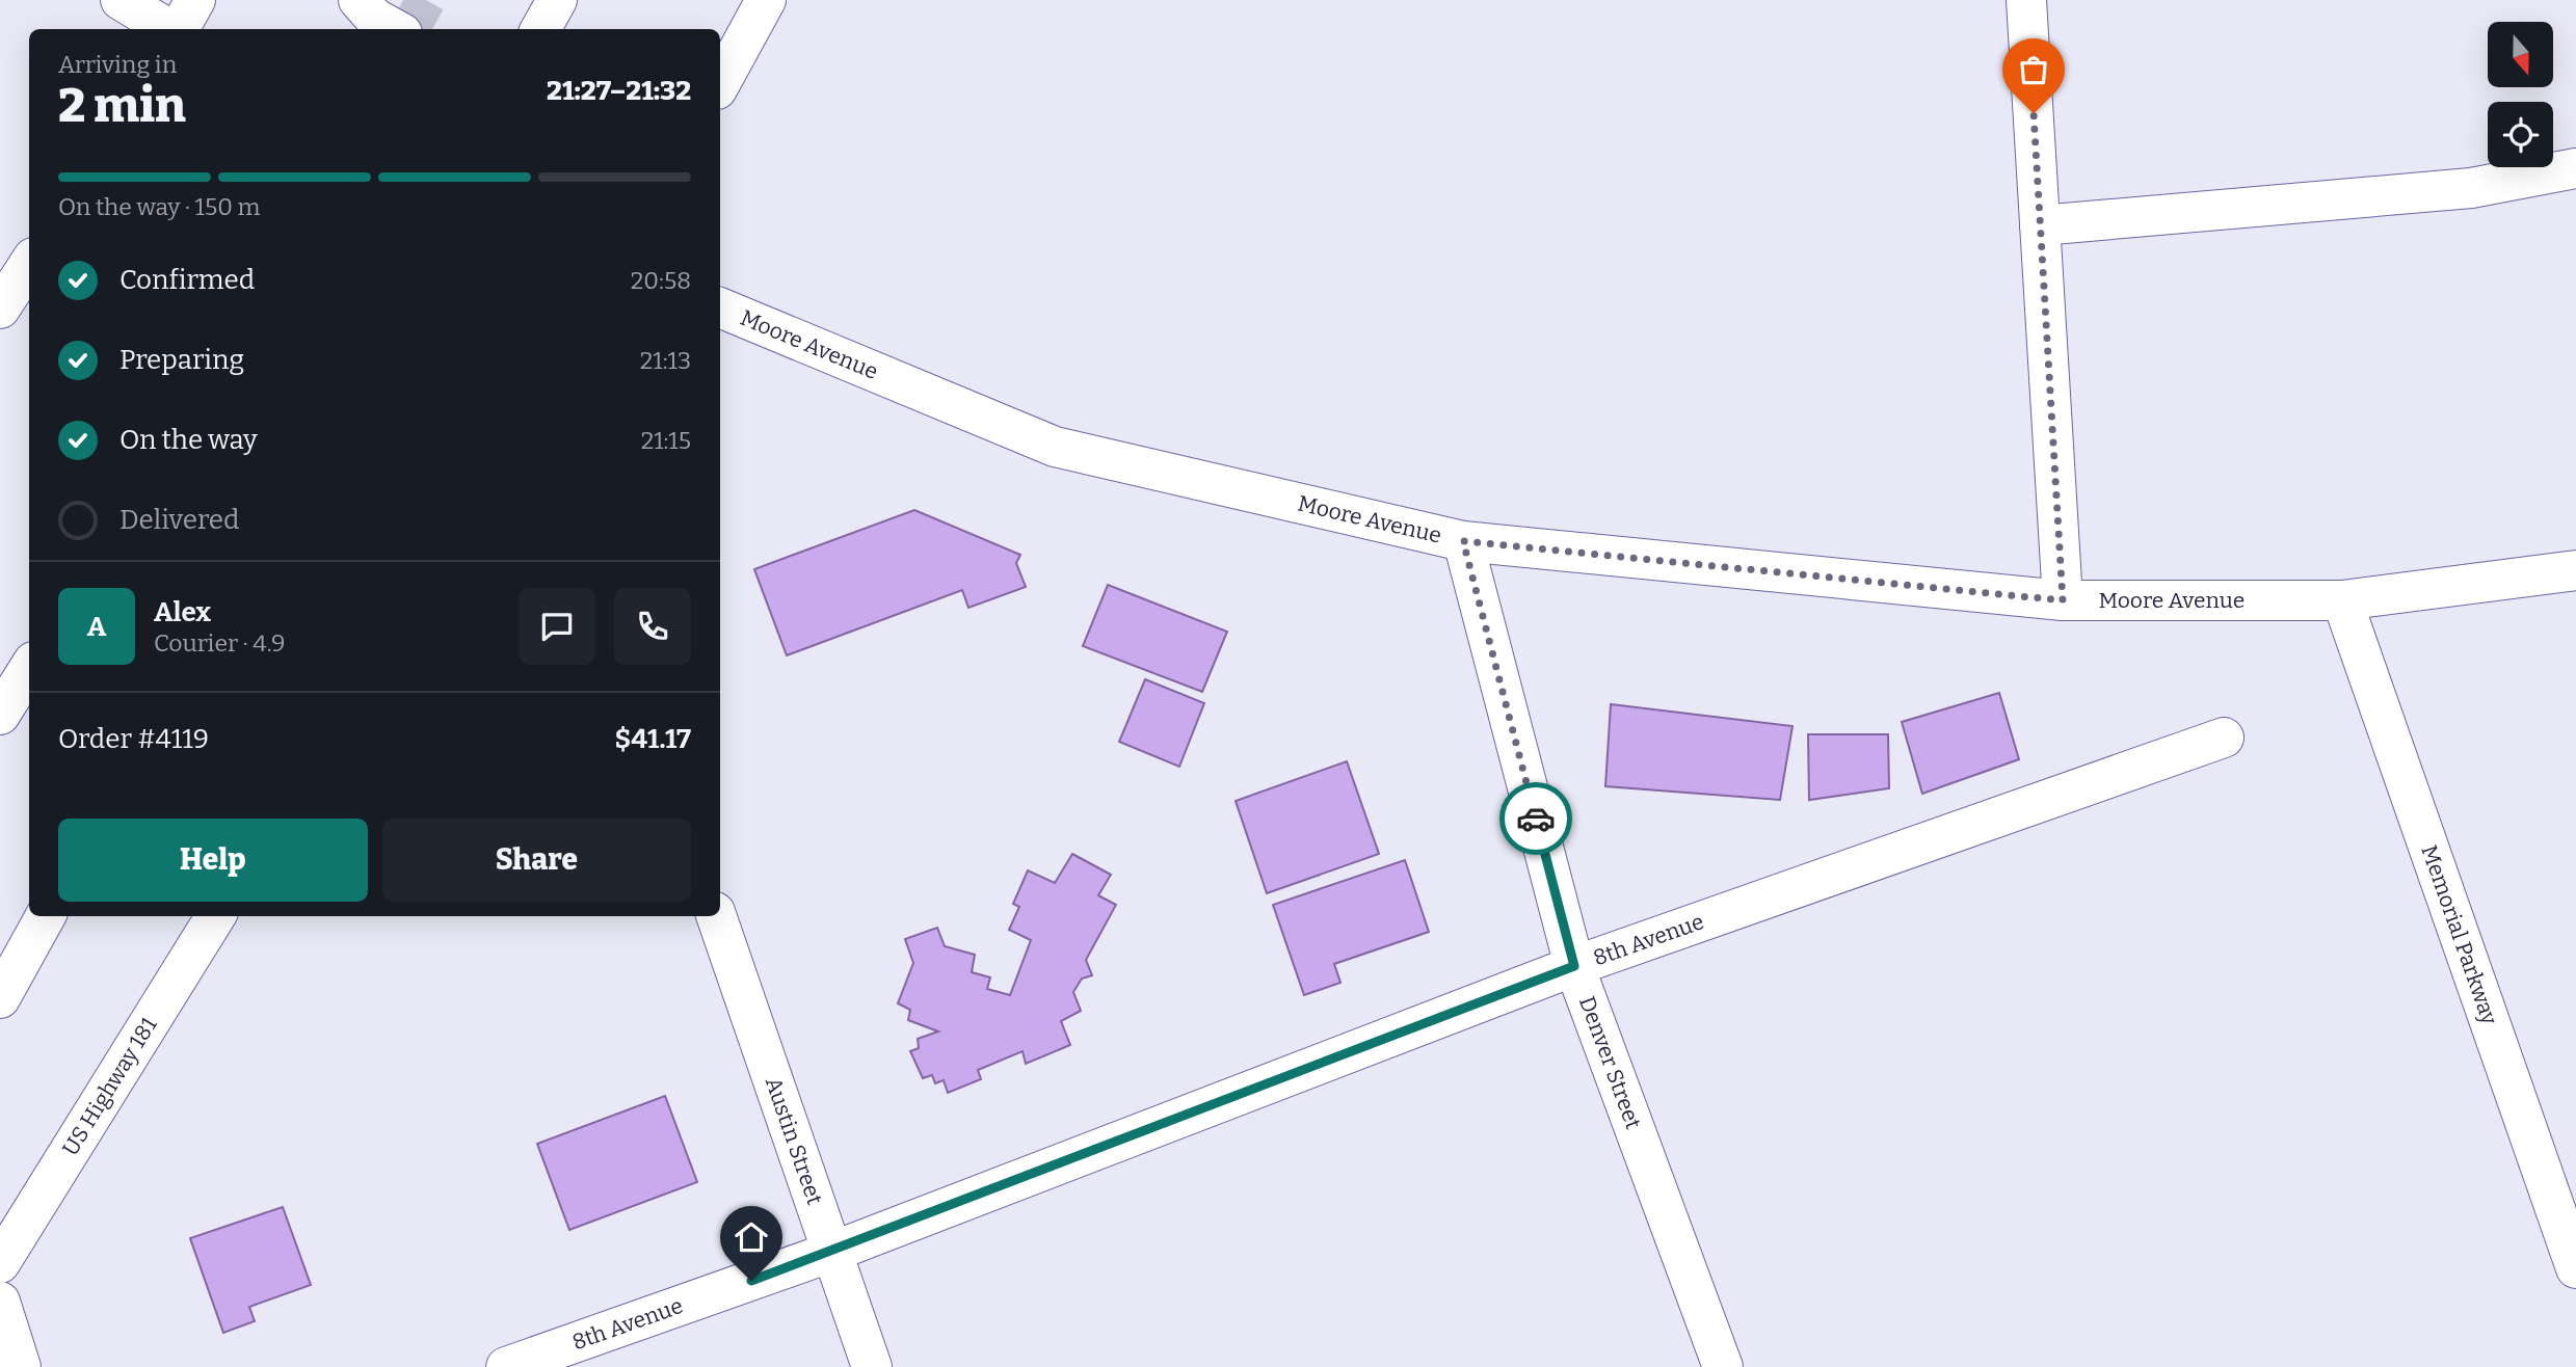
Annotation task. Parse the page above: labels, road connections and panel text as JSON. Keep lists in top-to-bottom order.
{
  "streets": {
    "main road": [
      "Moore Avenue",
      "Memorial Parkway",
      "8th Avenue",
      "Denver Street",
      "US Highway 181",
      "Austin Street"
    ]
  },
  "crossings": [
    ["Moore Avenue", "Memorial Parkway"],
    ["Moore Avenue", "Denver Street"],
    ["8th Avenue", "Denver Street"],
    ["8th Avenue", "Austin Street"]
  ],
  "north": "bottom",
  "page": {
    "heading": ["2 min", "Arriving in", "21:27–21:32"],
    "panel": [
      "Alex",
      "Courier · 4.9",
      "Order #4119",
      "$41.17"
    ],
    "bar": "On the way · 150 m",
    "list": [
      ["Confirmed", "20:58"],
      ["Preparing", "21:13"],
      ["On the way", "21:15"],
      "Delivered"
    ],
    "round": "A",
    "buttons": ["Help", "Share"]
  }
}
